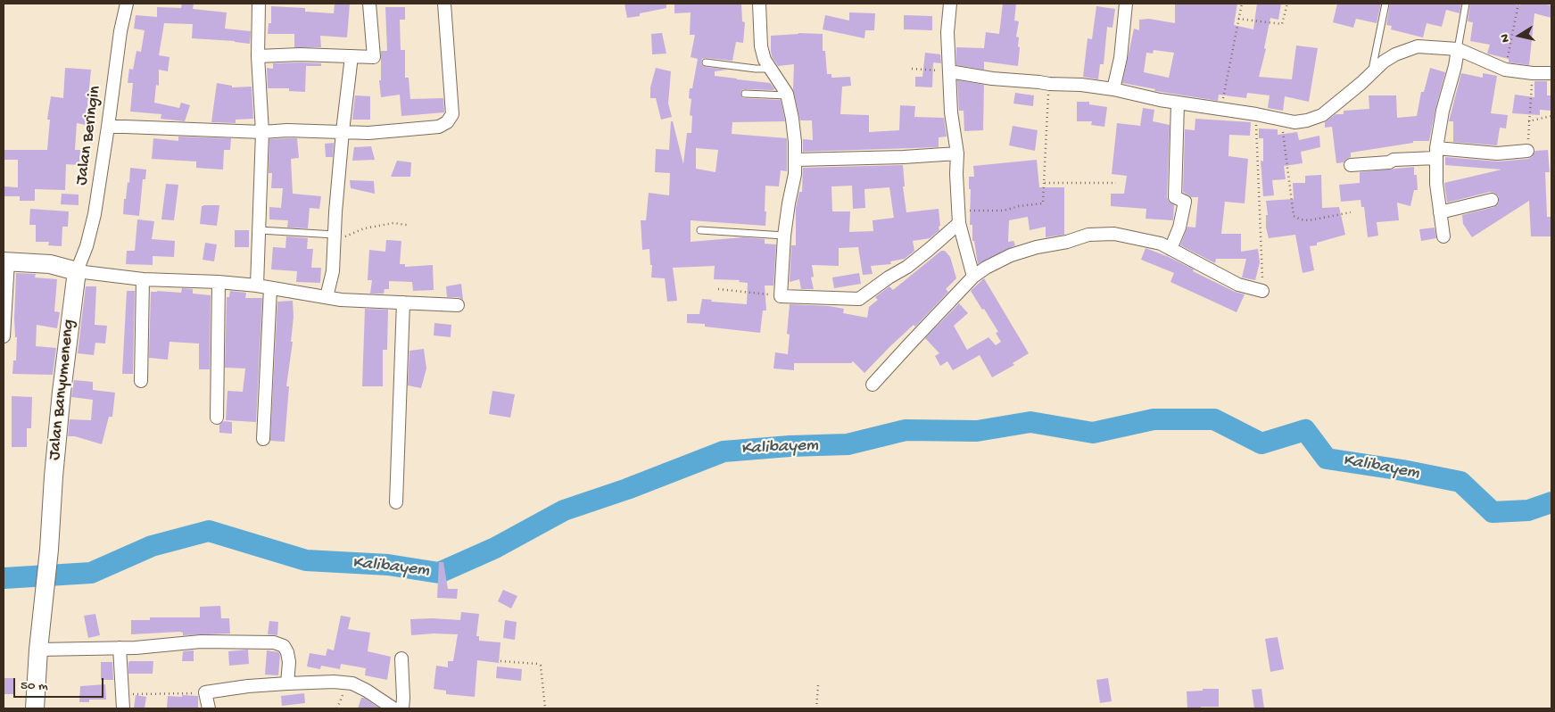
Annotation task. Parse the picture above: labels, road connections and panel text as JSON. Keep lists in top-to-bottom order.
{
  "streets": {
    "street": ["Jalan Beringin", "Jalan Banyumeneng"]
  },
  "crossings": [
    ["Jalan Beringin", "Jalan Banyumeneng"]
  ],
  "water": ["Kalibayem"],
  "scale_bar": "50 m",
  "north": "left"
}
